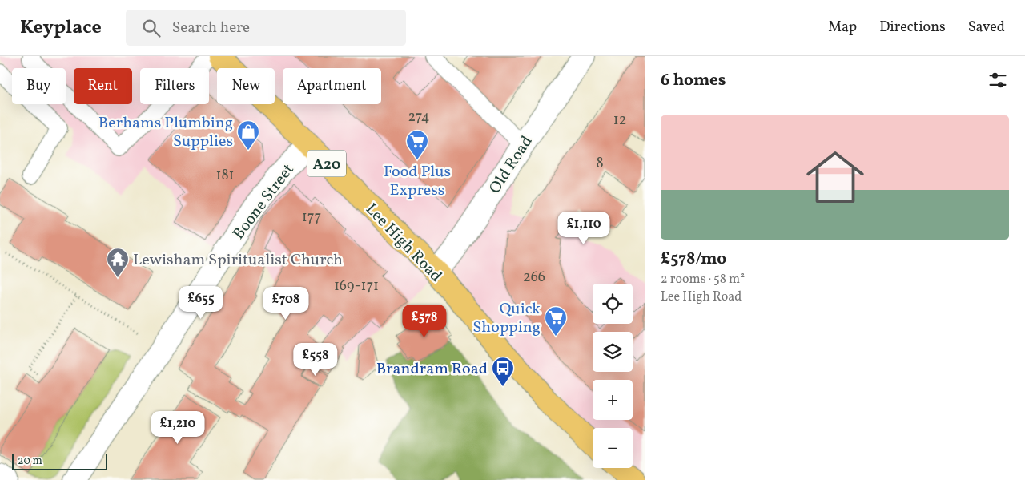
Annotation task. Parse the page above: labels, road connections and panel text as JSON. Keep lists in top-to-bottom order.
{
  "streets": {
    "highway": ["A20", "Lee High Road"],
    "street": ["Old Road", "Boone Street"]
  },
  "crossings": [
    ["Old Road", "Lee High Road"],
    ["Boone Street", "Lee High Road"]
  ],
  "places": {
    "shop": ["Berhams Plumbing Supplies"],
    "supermarket": ["Food Plus Express", "Quick Shopping"],
    "temple": ["Lewisham Spiritualist Church"],
    "bus stop": ["Brandram Road"]
  },
  "house_numbers": [
    "274",
    "12",
    "8",
    "181",
    "177",
    "266",
    "169-171"
  ],
  "scale_bar": "20 m",
  "page": {
    "header": "Keyplace",
    "search": "Search here",
    "nav": ["Map", "Directions", "Saved"],
    "heading": "6 homes",
    "chip": [
      "Buy",
      "Rent",
      "Filters",
      "New",
      "Apartment"
    ],
    "list": [
      {
        "name": "£578/mo",
        "note": "2 rooms · 58 m² · Lee High Road"
      }
    ],
    "price": [
      "£1,110",
      "£655",
      "£708",
      "£578",
      "£558",
      "£1,210"
    ],
    "map_buttons": ["+", "−"],
    "scale": "20 m"
  }
}
